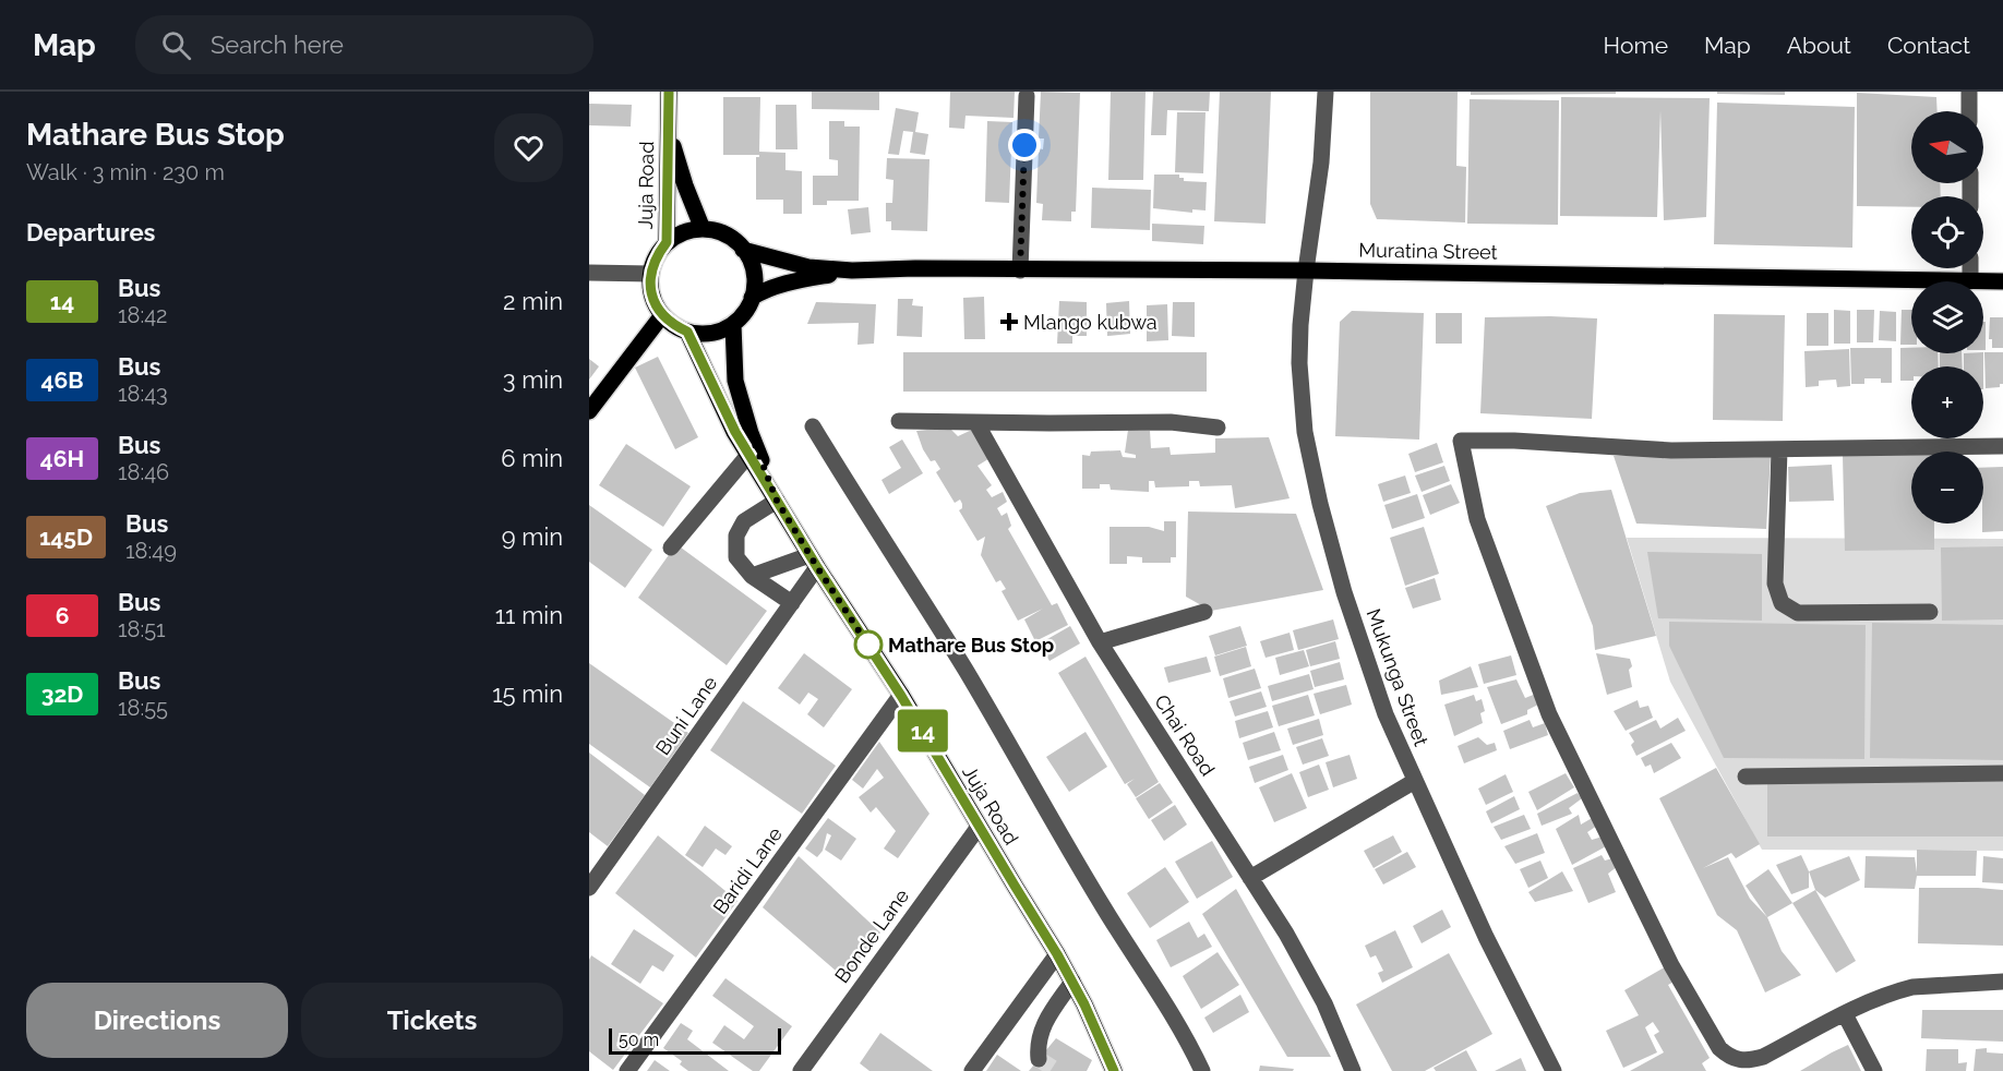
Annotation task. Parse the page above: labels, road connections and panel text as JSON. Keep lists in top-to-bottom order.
{
  "streets": {
    "main road": ["Juja Road", "Muratina Street"],
    "street": [
      "Mukunga Street",
      "Buni Lane",
      "Chai Road",
      "Baridi Lane",
      "Bonde Lane"
    ]
  },
  "crossings": [
    ["Juja Road", "Muratina Street"],
    ["Juja Road", "Buni Lane"],
    ["Juja Road", "Baridi Lane"],
    ["Juja Road", "Bonde Lane"],
    ["Muratina Street", "Mukunga Street"]
  ],
  "places": {
    "health": ["Mlango kubwa"],
    "other": ["Mathare Bus Stop"]
  },
  "lines": ["bus line 14"],
  "scale_bar": "50 m",
  "north": "left",
  "page": {
    "header": "Map",
    "search": "Search here",
    "nav": [
      "Home",
      "Map",
      "About",
      "Contact"
    ],
    "heading": [
      ["Mathare Bus Stop", "Walk · 3 min · 230 m"],
      "Departures"
    ],
    "on_map": "14",
    "map_buttons": ["+", "−"],
    "list": [
      {
        "mark": "14",
        "name": "Bus",
        "note": "18:42",
        "value": "2 min"
      },
      {
        "mark": "46B",
        "name": "Bus",
        "note": "18:43",
        "value": "3 min"
      },
      {
        "mark": "46H",
        "name": "Bus",
        "note": "18:46",
        "value": "6 min"
      },
      {
        "mark": "145D",
        "name": "Bus",
        "note": "18:49",
        "value": "9 min"
      },
      {
        "mark": "6",
        "name": "Bus",
        "note": "18:51",
        "value": "11 min"
      },
      {
        "mark": "32D",
        "name": "Bus",
        "note": "18:55",
        "value": "15 min"
      }
    ],
    "buttons": ["Directions", "Tickets"],
    "scale": "50 m"
  }
}
